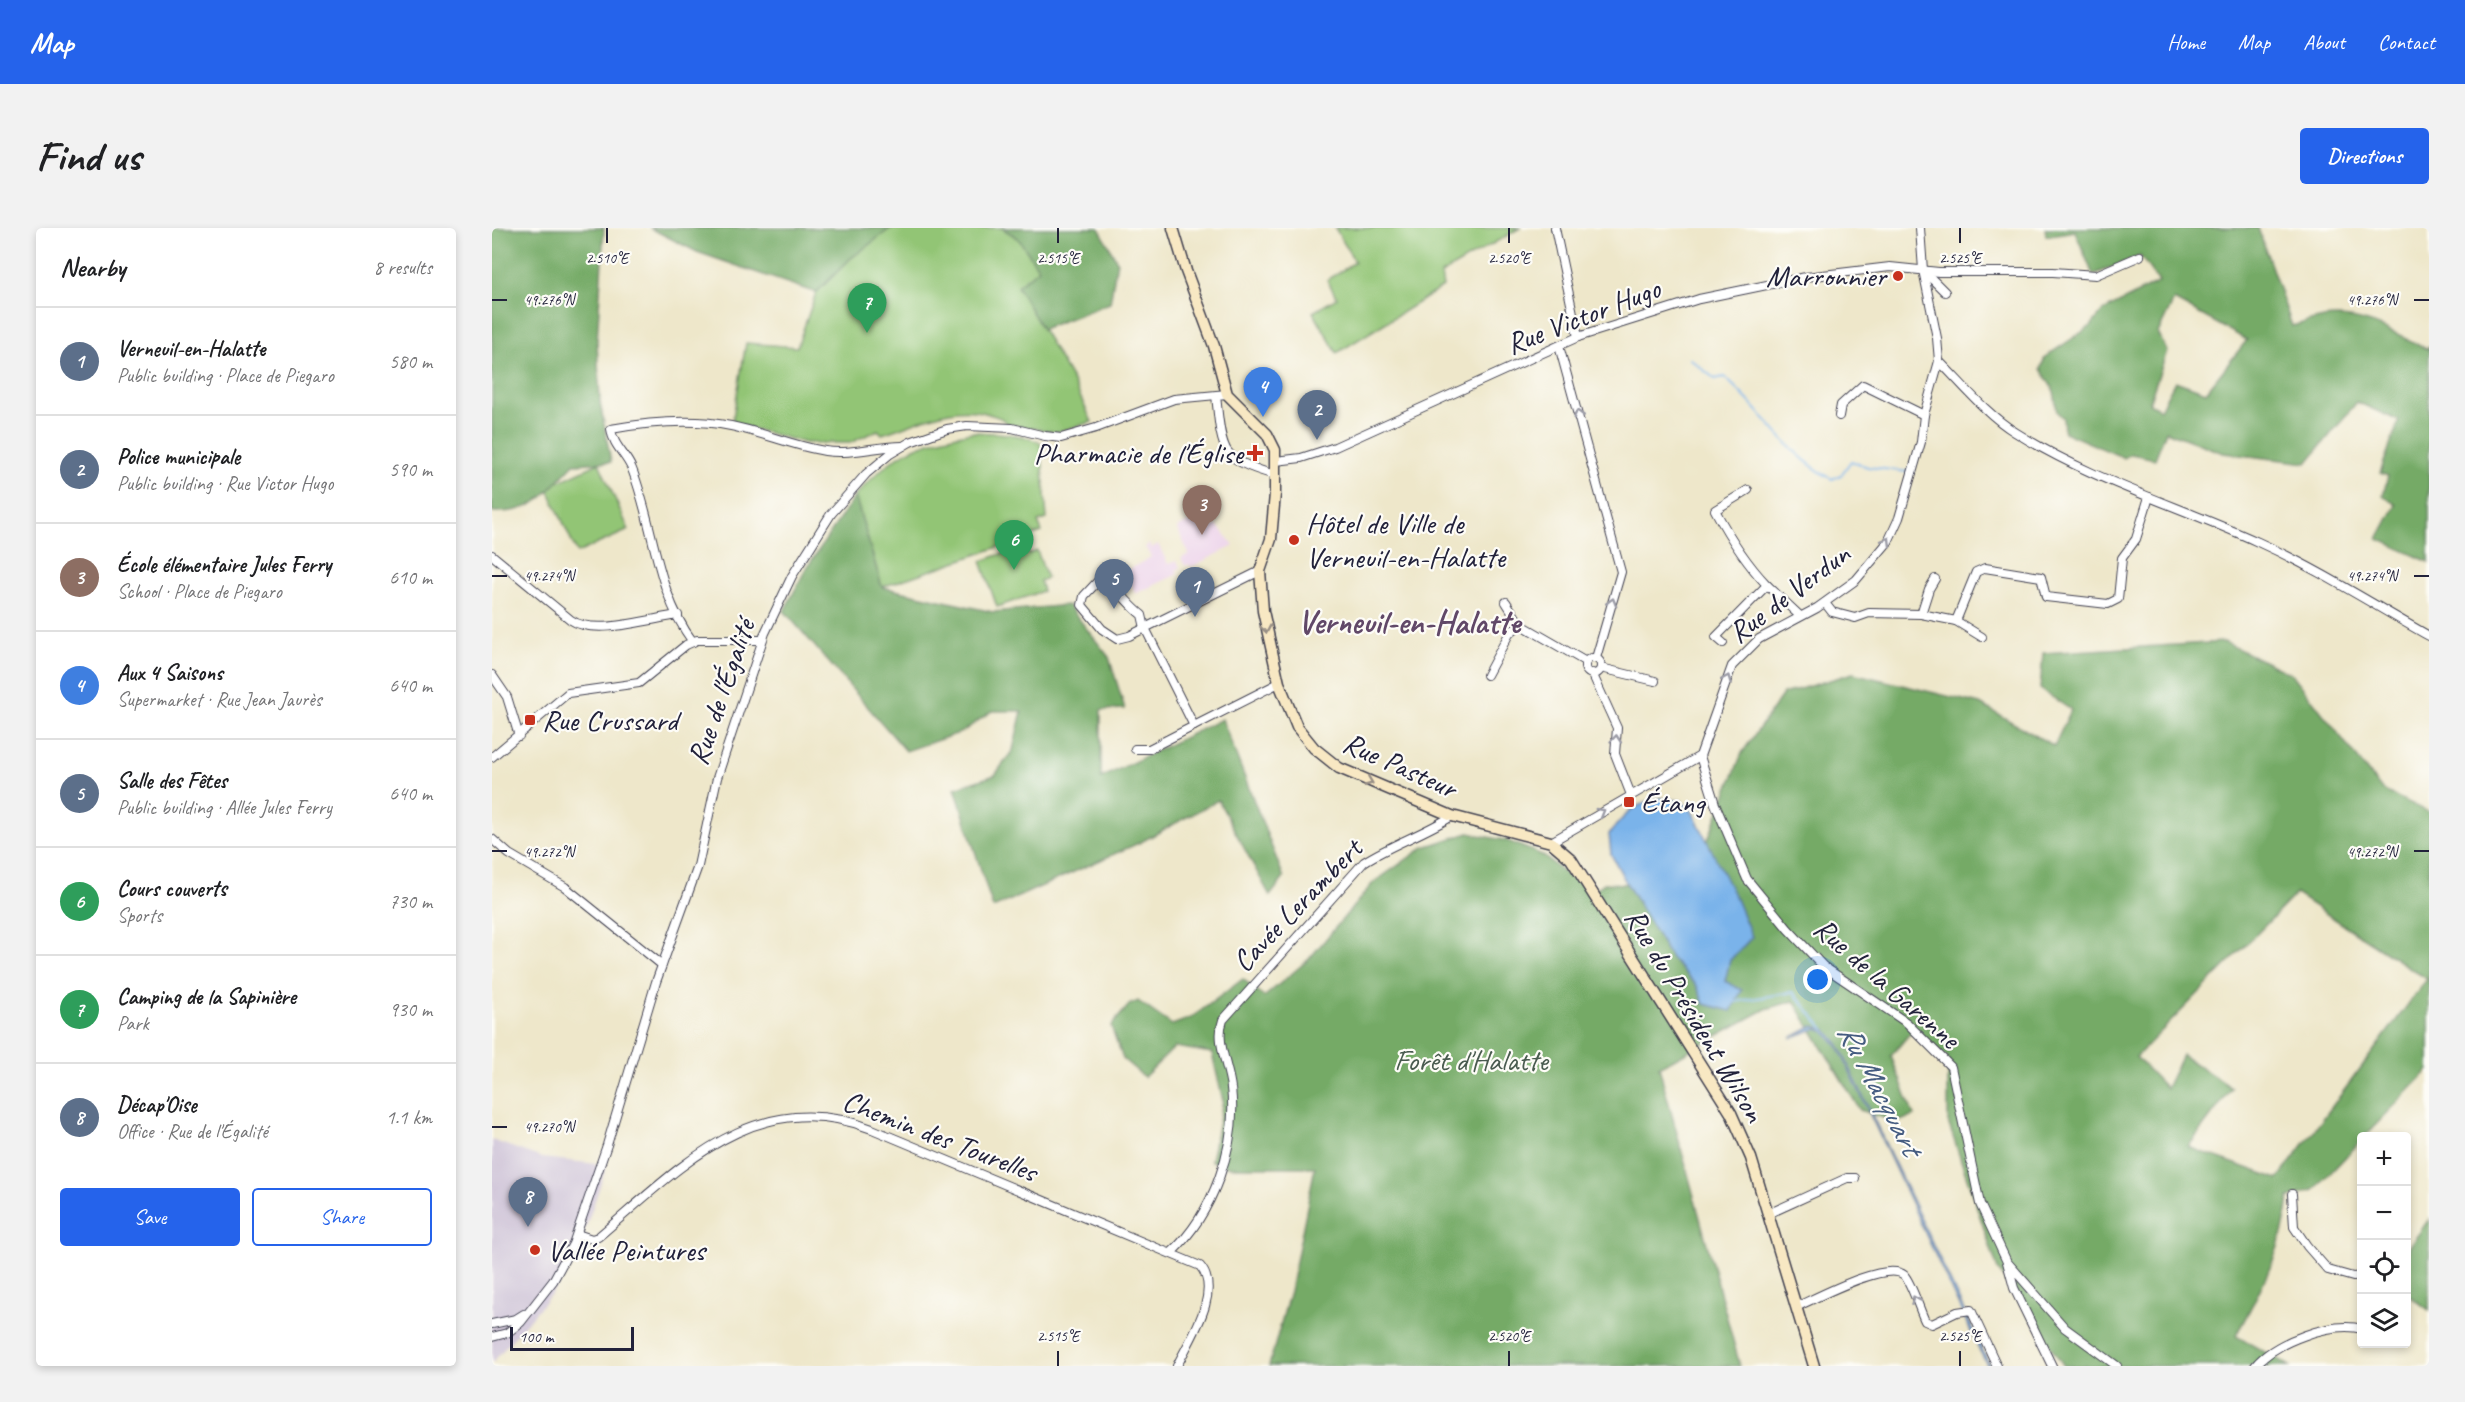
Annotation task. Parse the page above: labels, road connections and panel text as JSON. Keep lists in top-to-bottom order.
{
  "streets": {
    "street": [
      "Rue Victor Hugo",
      "Rue de Verdun",
      "Rue de l'Égalité",
      "Rue Pasteur",
      "Cavée Lerambert",
      "Rue de la Garenne",
      "Rue du Président Wilson",
      "Chemin des Tourelles"
    ]
  },
  "crossings": [
    ["Rue Victor Hugo", "Rue de Verdun"],
    ["Rue Victor Hugo", "Rue Pasteur"],
    ["Rue de Verdun", "Rue de la Garenne"],
    ["Rue de l'Égalité", "Rue Pasteur"],
    ["Rue de l'Égalité", "Chemin des Tourelles"],
    ["Rue Pasteur", "Cavée Lerambert"],
    ["Rue Pasteur", "Rue du Président Wilson"],
    ["Cavée Lerambert", "Chemin des Tourelles"]
  ],
  "one_way": ["Rue de Verdun", "Rue Pasteur"],
  "districts": ["Verneuil-en-Halatte"],
  "water": ["Ru Macquart"],
  "parks": ["Forêt d'Halatte"],
  "places": {
    "other": ["Marronnier", "Hôtel de Ville de Verneuil-en-Halatte", "Vallée Peintures"],
    "health": ["Pharmacie de l'Église"],
    "transit": ["Rue Crussard", "Étang"]
  },
  "scale_bar": "100 m",
  "page": {
    "header": "Map",
    "nav": [
      "Home",
      "Map",
      "About",
      "Contact"
    ],
    "buttons": [
      "Directions",
      ["Save", "Share"]
    ],
    "title": "Find us",
    "heading": ["Nearby", "8 results"],
    "pins": [
      "7",
      "4",
      "2",
      "3",
      "6",
      "5",
      "1",
      "8"
    ],
    "list": [
      {
        "mark": "1",
        "name": "Verneuil-en-Halatte",
        "note": "Public building · Place de Piegaro",
        "value": "580 m"
      },
      {
        "mark": "2",
        "name": "Police municipale",
        "note": "Public building · Rue Victor Hugo",
        "value": "590 m"
      },
      {
        "mark": "3",
        "name": "École élémentaire Jules Ferry",
        "note": "School · Place de Piegaro",
        "value": "610 m"
      },
      {
        "mark": "4",
        "name": "Aux 4 Saisons",
        "note": "Supermarket · Rue Jean Jaurès",
        "value": "640 m"
      },
      {
        "mark": "5",
        "name": "Salle des Fêtes",
        "note": "Public building · Allée Jules Ferry",
        "value": "640 m"
      },
      {
        "mark": "6",
        "name": "Cours couverts",
        "note": "Sports",
        "value": "730 m"
      },
      {
        "mark": "7",
        "name": "Camping de la Sapinière",
        "note": "Park",
        "value": "930 m"
      },
      {
        "mark": "8",
        "name": "Décap'Oise",
        "note": "Office · Rue de l'Égalité",
        "value": "1.1 km"
      }
    ],
    "map_buttons": ["+", "−"],
    "scale": "100 m"
  },
  "coordinates": [
    "2.510°E",
    "2.515°E",
    "2.520°E",
    "2.525°E",
    "49.276°N",
    "49.274°N",
    "49.272°N",
    "49.270°N"
  ]
}
